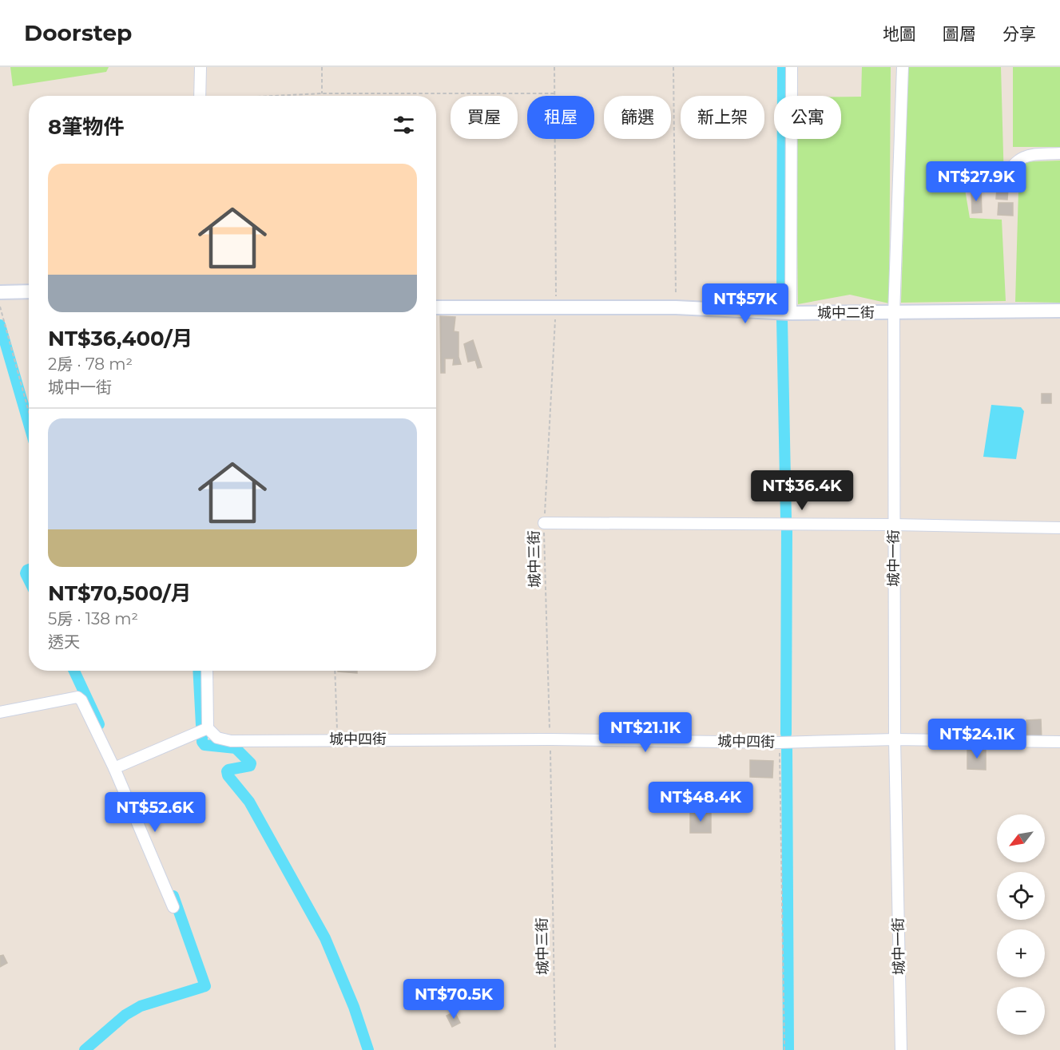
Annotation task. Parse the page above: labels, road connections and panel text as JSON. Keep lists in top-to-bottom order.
{
  "streets": {
    "street": ["城中二街", "城中一街", "城中四街"],
    "path": ["城中三街"]
  },
  "crossings": [
    ["城中二街", "城中一街"],
    ["城中二街", "城中三街"],
    ["城中一街", "城中四街"],
    ["城中三街", "城中四街"]
  ],
  "north": "bottom left",
  "page": {
    "header": "Doorstep",
    "nav": ["地圖", "圖層", "分享"],
    "chip": [
      "買屋",
      "租屋",
      "篩選",
      "新上架",
      "公寓"
    ],
    "heading": "8筆物件",
    "list": [
      {
        "name": "NT$36,400/月",
        "note": "2房 · 78 m² · 城中一街"
      },
      {
        "name": "NT$70,500/月",
        "note": "5房 · 138 m² · 透天"
      }
    ],
    "price": [
      "NT$27.9K",
      "NT$57K",
      "NT$36.4K",
      "NT$21.1K",
      "NT$24.1K",
      "NT$48.4K",
      "NT$52.6K",
      "NT$70.5K"
    ],
    "map_buttons": ["+", "−"]
  }
}
